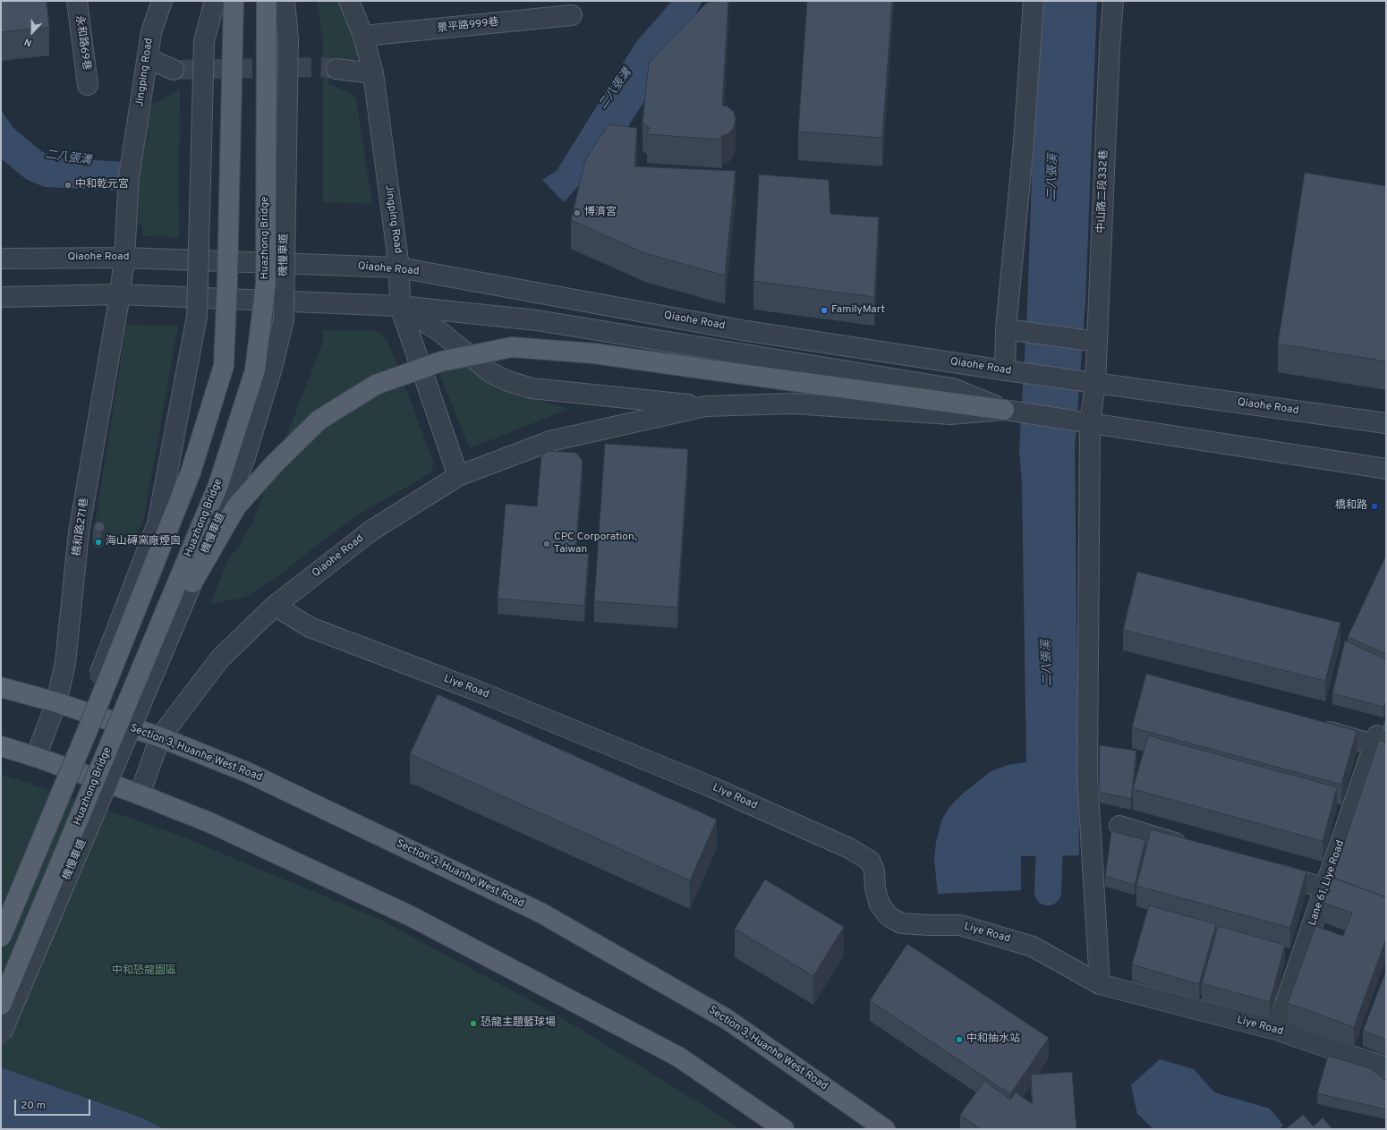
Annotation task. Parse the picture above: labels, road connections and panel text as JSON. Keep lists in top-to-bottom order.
{
  "streets": {
    "main road": ["Huazhong Bridge", "Section 3, Huanhe West Road"],
    "street": [
      "景平路999巷",
      "永和路69巷",
      "Jingping Road",
      "中山路二段332巷",
      "機慢車道",
      "Qiaohe Road",
      "橋和路271巷",
      "Liye Road",
      "Lane 61, Liye Road"
    ]
  },
  "crossings": [
    ["景平路999巷", "Jingping Road"],
    ["Jingping Road", "Qiaohe Road"],
    ["Jingping Road", "橋和路271巷"],
    ["中山路二段332巷", "Qiaohe Road"],
    ["中山路二段332巷", "Liye Road"],
    ["Qiaohe Road", "橋和路271巷"],
    ["Qiaohe Road", "Liye Road"],
    ["橋和路271巷", "Section 3, Huanhe West Road"],
    ["Liye Road", "Lane 61, Liye Road"]
  ],
  "water": ["二八張溝", "二八張溪"],
  "parks": ["中和恐龍園區"],
  "places": [
    "中和乾元宮",
    "博濟宮",
    "FamilyMart",
    "橋和路",
    "海山磚窯廠煙囪",
    "CPC Corporation, Taiwan",
    "恐龍主題籃球場",
    "中和抽水站"
  ],
  "scale_bar": "20 m",
  "north": "bottom"
}
